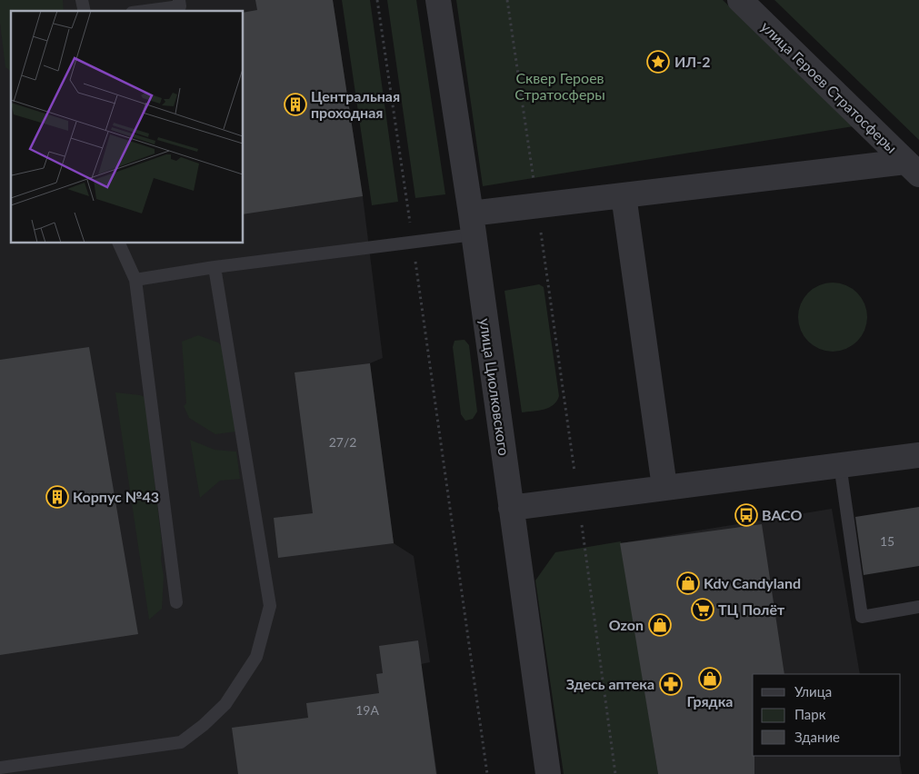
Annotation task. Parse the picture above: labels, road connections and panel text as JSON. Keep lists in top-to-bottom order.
{
  "streets": {
    "street": ["улица Героев Стратосферы", "улица Циолковского"]
  },
  "parks": ["Сквер Героев Стратосферы"],
  "places": {
    "place": ["ИЛ-2"],
    "building": ["Центральная проходная", "Корпус №43"],
    "bus stop": ["ВАСО"],
    "shop": ["Kdv Candyland", "Ozon", "Грядка"],
    "supermarket": ["ТЦ Полёт"],
    "pharmacy": ["Здесь аптека"]
  },
  "house_numbers": ["27/2", "15", "19А"],
  "legend": ["Улица", "Парк", "Здание"]
}
